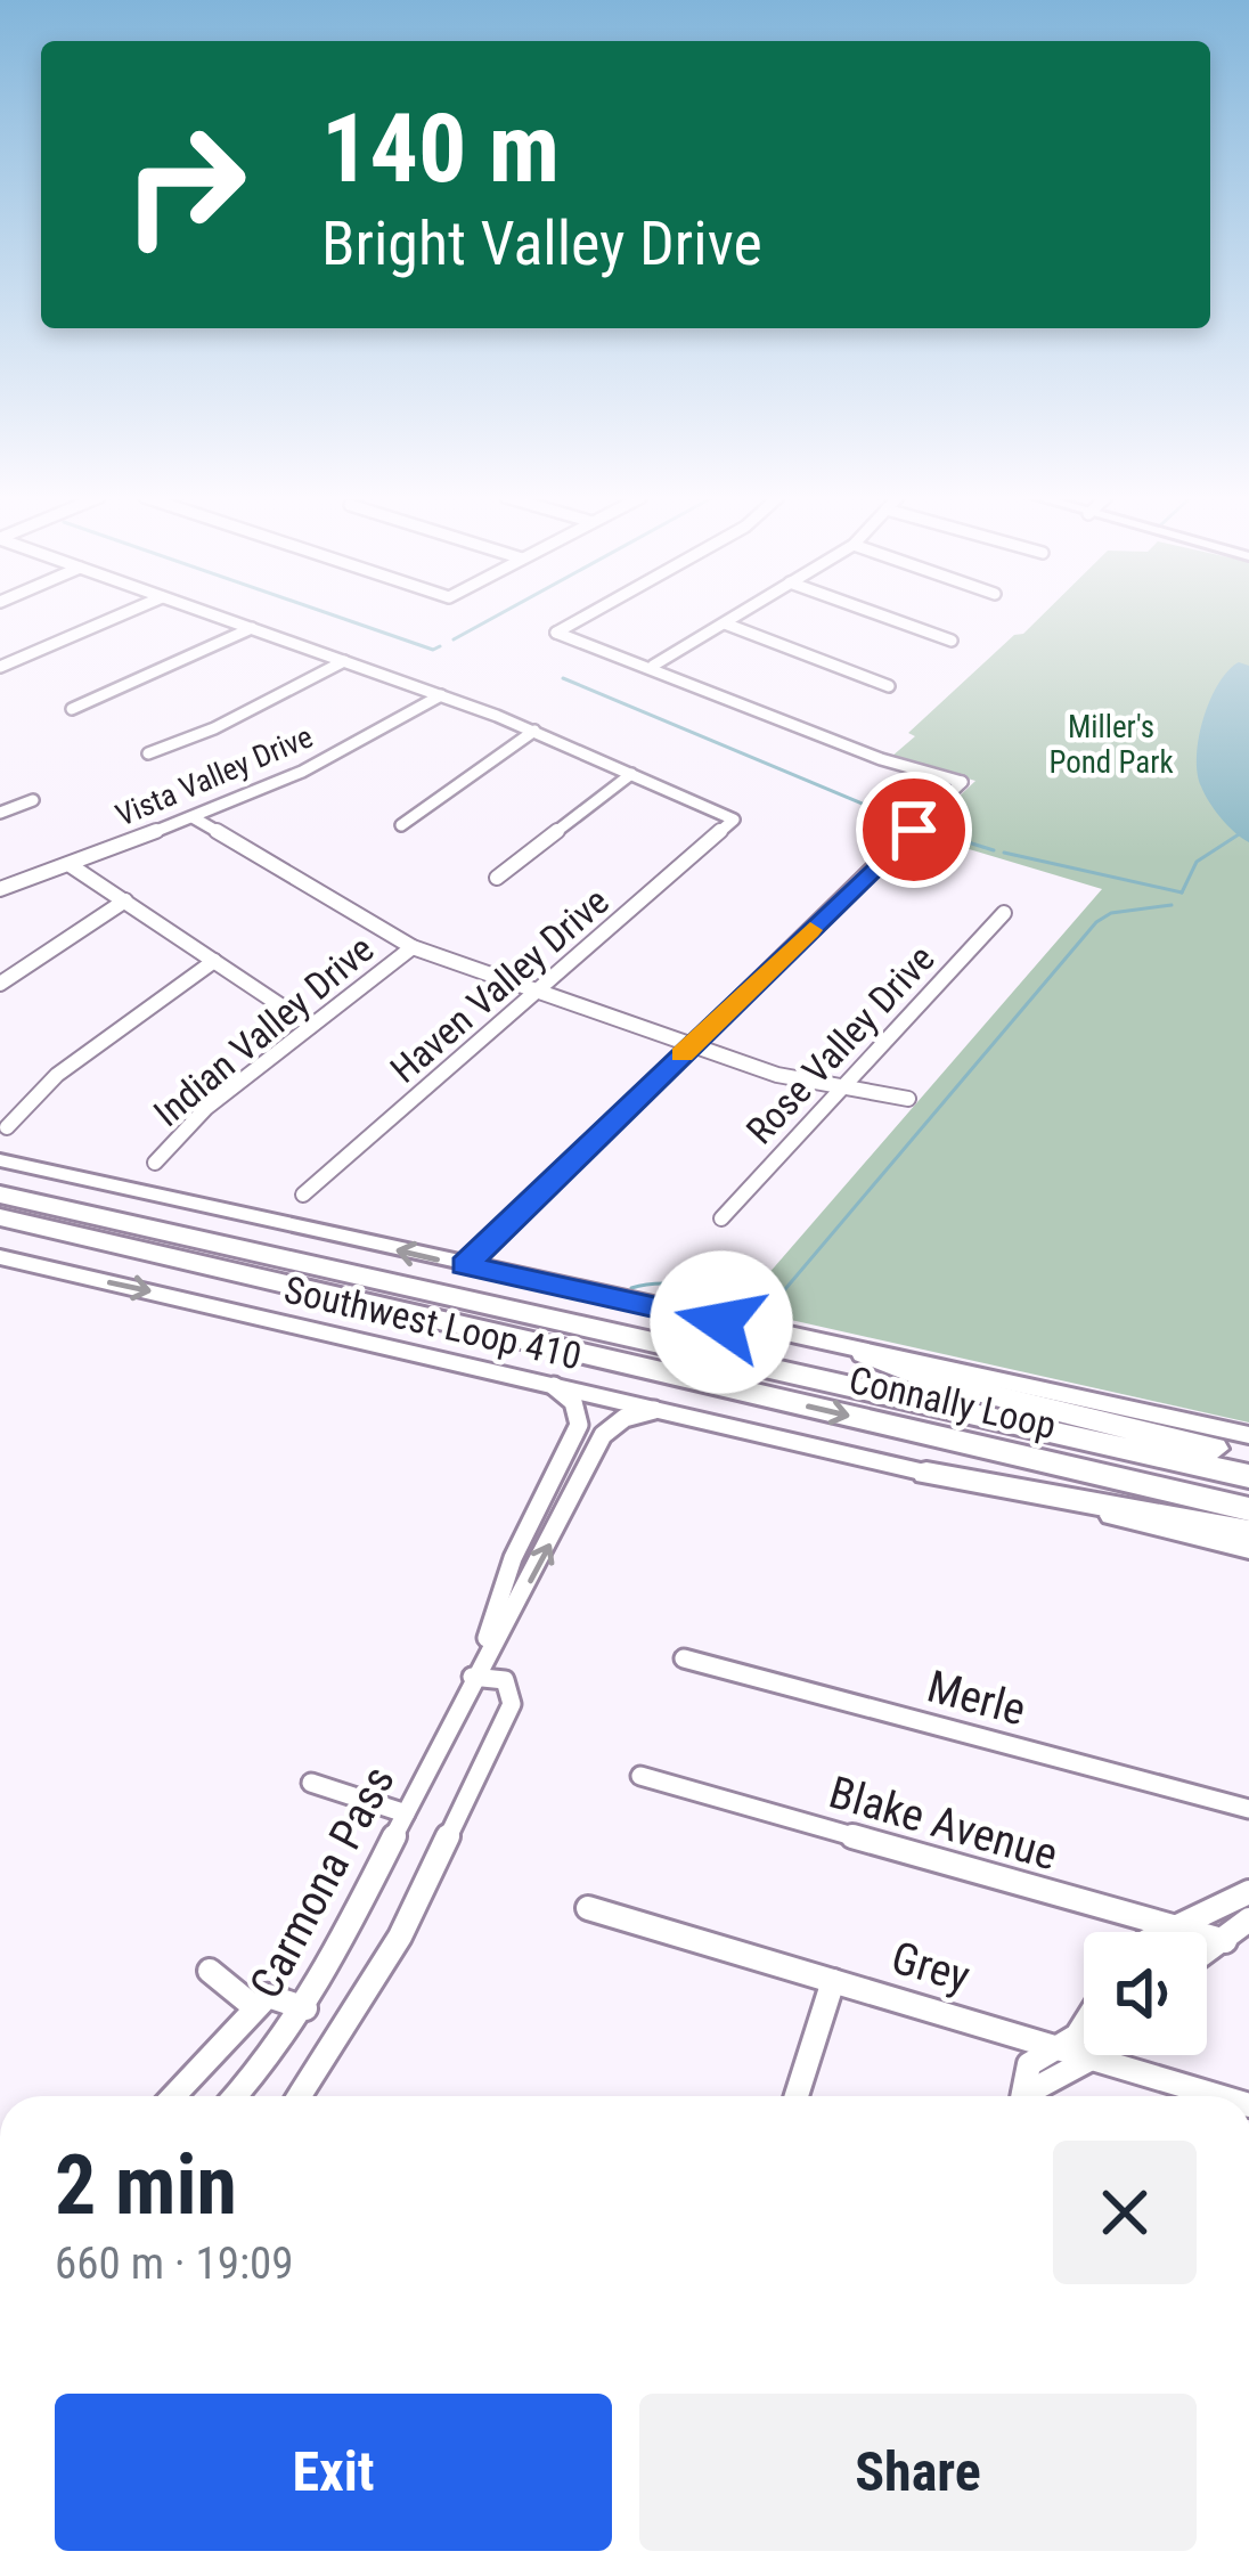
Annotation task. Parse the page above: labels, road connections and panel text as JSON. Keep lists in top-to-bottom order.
{
  "streets": {
    "highway": ["Connally Loop"],
    "main road": ["Southwest Loop 410"],
    "street": [
      "Vista Valley Drive",
      "Haven Valley Drive",
      "Indian Valley Drive",
      "Rose Valley Drive",
      "Merle",
      "Blake Avenue",
      "Carmona Pass",
      "Grey"
    ]
  },
  "crossings": [
    ["Southwest Loop 410", "Carmona Pass"]
  ],
  "parks": ["Miller's Pond Park"],
  "page": {
    "turn": ["140 m", "Bright Valley Drive"],
    "heading": ["2 min", "660 m · 19:09"],
    "buttons": ["Exit", "Share"]
  }
}
